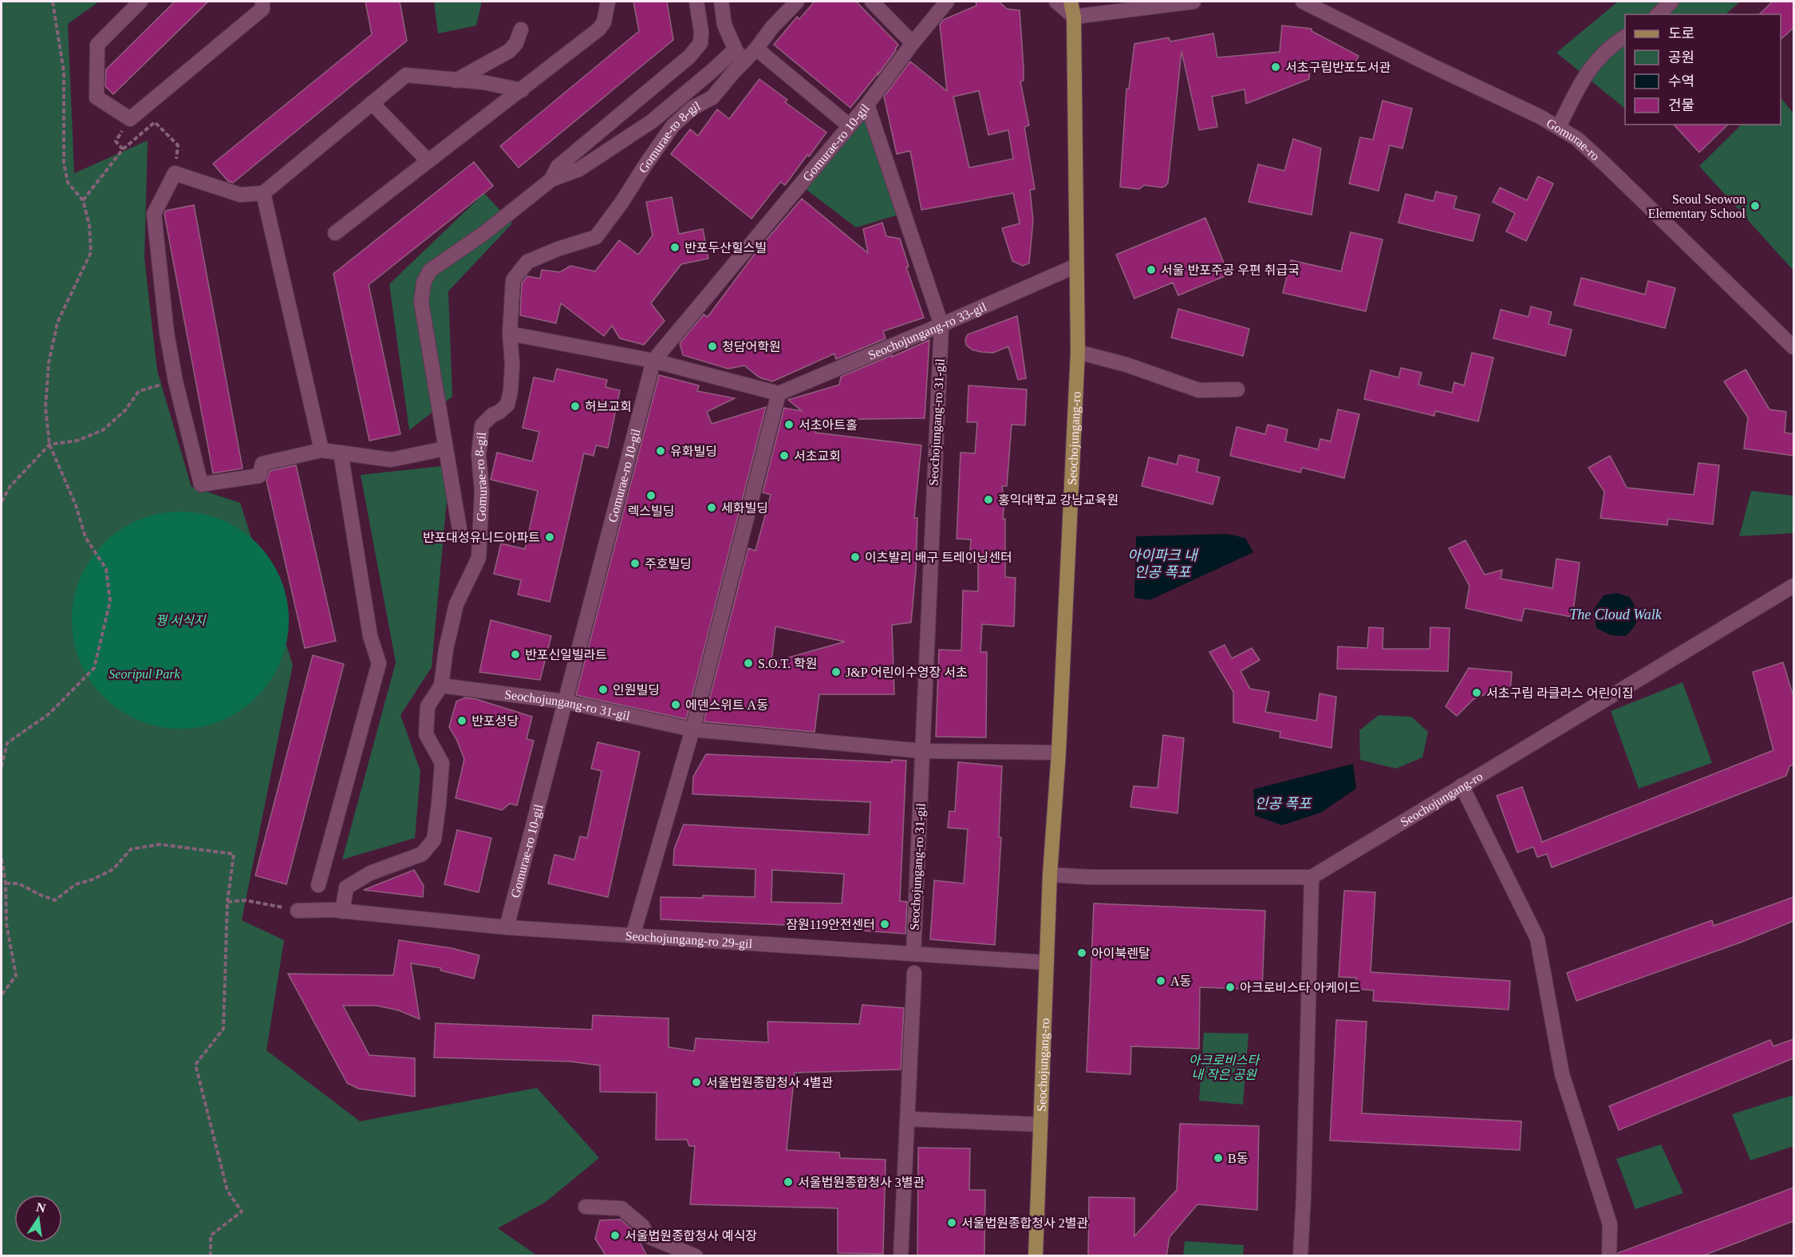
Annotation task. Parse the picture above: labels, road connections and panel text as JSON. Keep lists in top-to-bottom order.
{
  "streets": {
    "main road": ["Seochojungang-ro"],
    "street": [
      "Gomurae-ro 8-gil",
      "Gomurae-ro",
      "Gomurae-ro 10-gil",
      "Seochojungang-ro 33-gil",
      "Seochojungang-ro 31-gil",
      "Seochojungang-ro 29-gil"
    ]
  },
  "crossings": [
    ["Gomurae-ro 8-gil", "Seochojungang-ro 31-gil"],
    ["Gomurae-ro 8-gil", "Seochojungang-ro 29-gil"],
    ["Gomurae-ro 10-gil", "Seochojungang-ro 31-gil"],
    ["Gomurae-ro 10-gil", "Seochojungang-ro 29-gil"],
    ["Seochojungang-ro 33-gil", "Seochojungang-ro 31-gil"],
    ["Seochojungang-ro 33-gil", "Seochojungang-ro"],
    ["Seochojungang-ro 31-gil", "Seochojungang-ro"],
    ["Seochojungang-ro 31-gil", "Seochojungang-ro 29-gil"],
    ["Seochojungang-ro", "Seochojungang-ro 29-gil"]
  ],
  "water": ["아이파크 내 인공 폭포", "The Cloud Walk", "인공 폭포"],
  "parks": ["꿩 서식지", "Seoripul Park", "아크로비스타 내 작은 공원"],
  "places": [
    "서초구립반포도서관",
    "Seoul Seowon Elementary School",
    "반포두산힐스빌",
    "서울 반포주공 우편 취급국",
    "청담어학원",
    "허브교회",
    "서초아트홀",
    "유화빌딩",
    "서초교회",
    "렉스빌딩",
    "홍익대학교 강남교육원",
    "세화빌딩",
    "반포대성유니드아파트",
    "이츠발리 배구 트레이닝센터",
    "주호빌딩",
    "반포신일빌라트",
    "S.O.T. 학원",
    "J&P 어린이수영장 서초",
    "인원빌딩",
    "서초구립 라클라스 어린이집",
    "에덴스위트 A동",
    "반포성당",
    "잠원119안전센터",
    "아이북렌탈",
    "A동",
    "아크로비스타 아케이드",
    "서울법원종합청사 4별관",
    "B동",
    "서울법원종합청사 3별관",
    "서울법원종합청사 2별관",
    "서울법원종합청사 예식장"
  ],
  "legend": [
    "도로",
    "공원",
    "수역",
    "건물"
  ],
  "north": "top"
}
